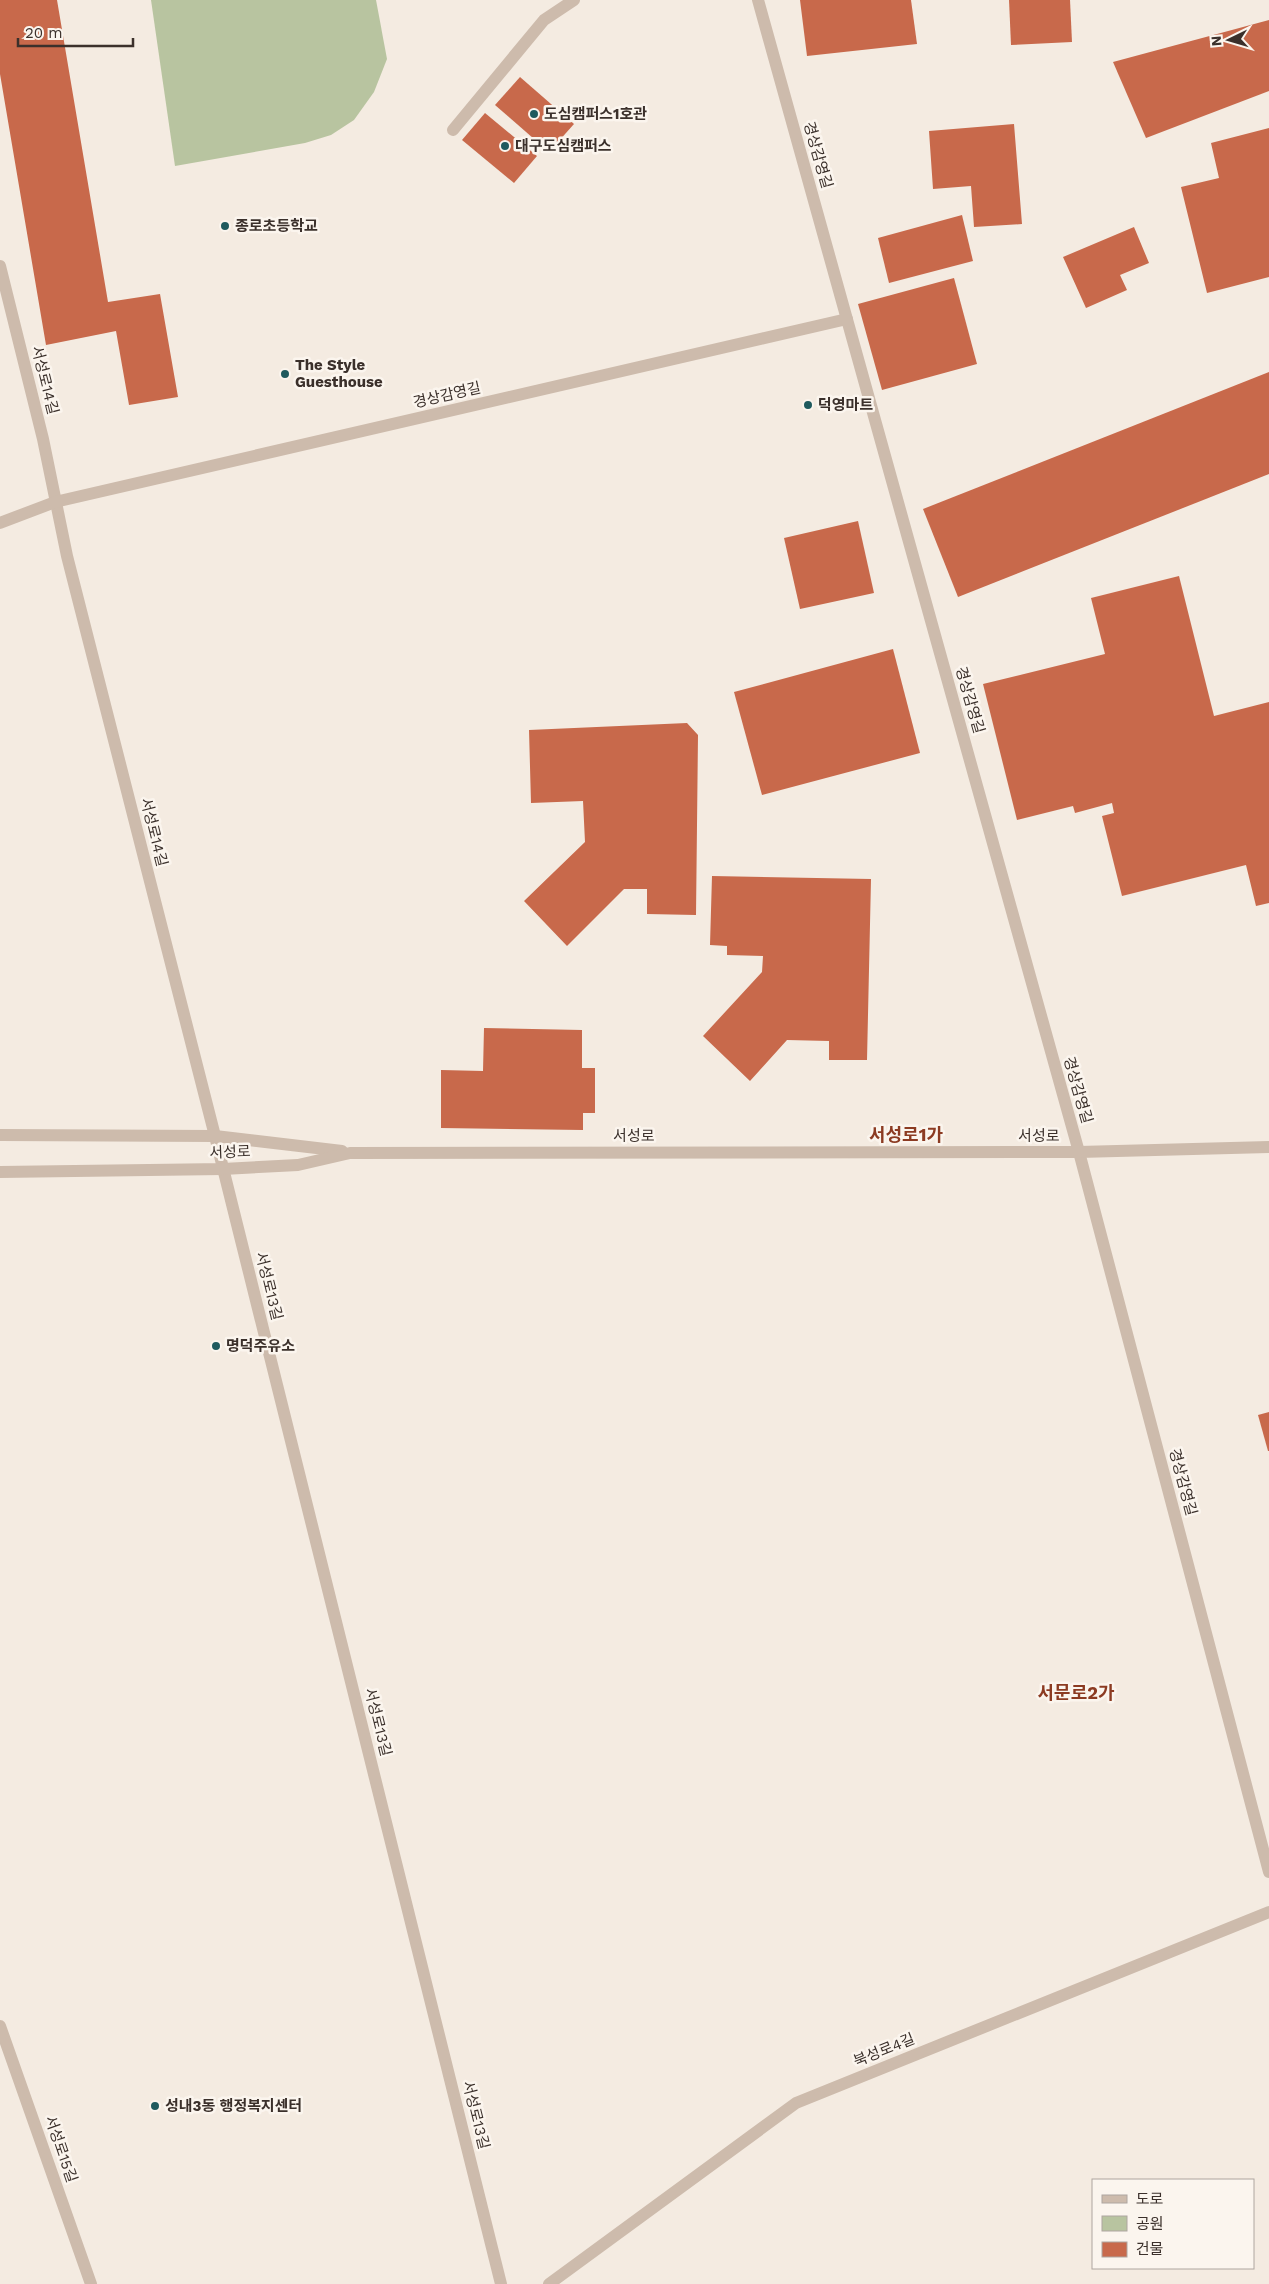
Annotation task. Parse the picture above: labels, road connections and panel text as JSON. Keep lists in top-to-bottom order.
{
  "streets": {
    "street": [
      "경상감영길",
      "서성로14길",
      "서성로",
      "서성로13길",
      "북성로4길",
      "서성로15길"
    ]
  },
  "crossings": [
    ["경상감영길", "서성로14길"],
    ["경상감영길", "서성로"],
    ["서성로14길", "서성로"],
    ["서성로14길", "서성로13길"],
    ["서성로", "서성로13길"]
  ],
  "districts": ["서성로1가", "서문로2가"],
  "places": [
    "도심캠퍼스1호관",
    "대구도심캠퍼스",
    "종로초등학교",
    "The Style Guesthouse",
    "덕영마트",
    "명덕주유소",
    "성내3동 행정복지센터"
  ],
  "legend": ["도로", "공원", "건물"],
  "scale_bar": "20 m",
  "north": "left"
}
